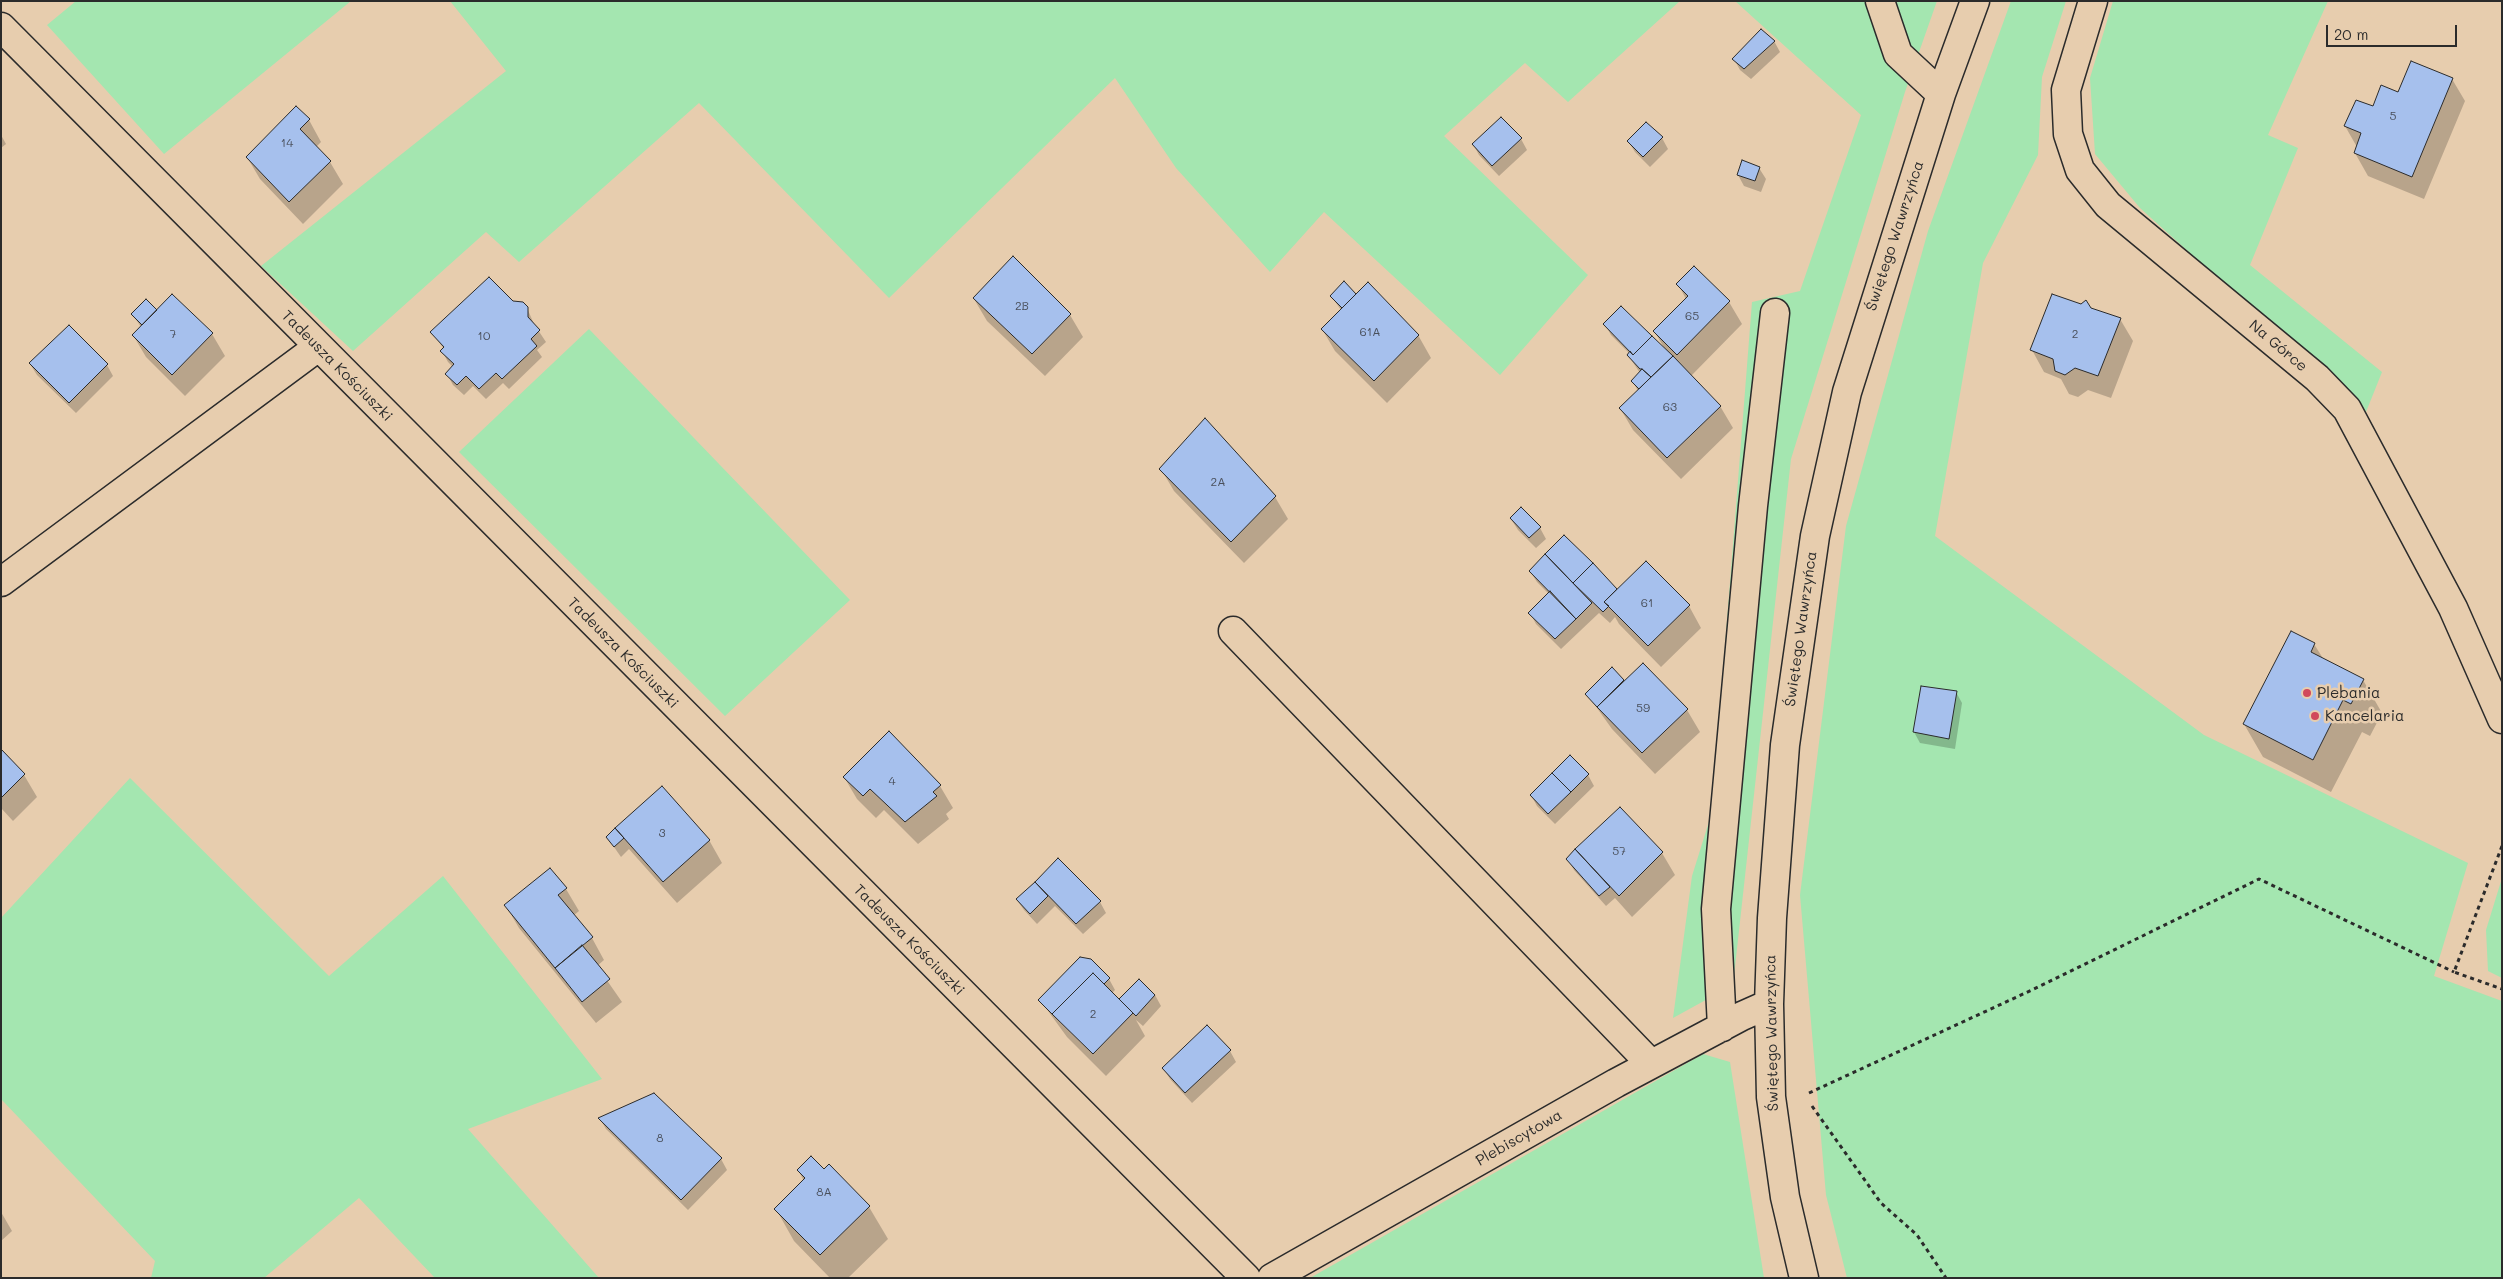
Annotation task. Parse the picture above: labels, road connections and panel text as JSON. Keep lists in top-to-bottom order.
{
  "streets": {
    "street": [
      "Świętego Wawrzyńca",
      "Na Górce",
      "Tadeusza Kościuszki",
      "Plebiscytowa"
    ]
  },
  "crossings": [
    ["Świętego Wawrzyńca", "Plebiscytowa"]
  ],
  "places": ["Plebania", "Kancelaria"],
  "house_numbers": [
    "5",
    "14",
    "2B",
    "65",
    "61A",
    "7",
    "2",
    "10",
    "63",
    "2A",
    "61",
    "59",
    "4",
    "3",
    "57",
    "2",
    "8",
    "8A"
  ],
  "scale_bar": "20 m"
}
